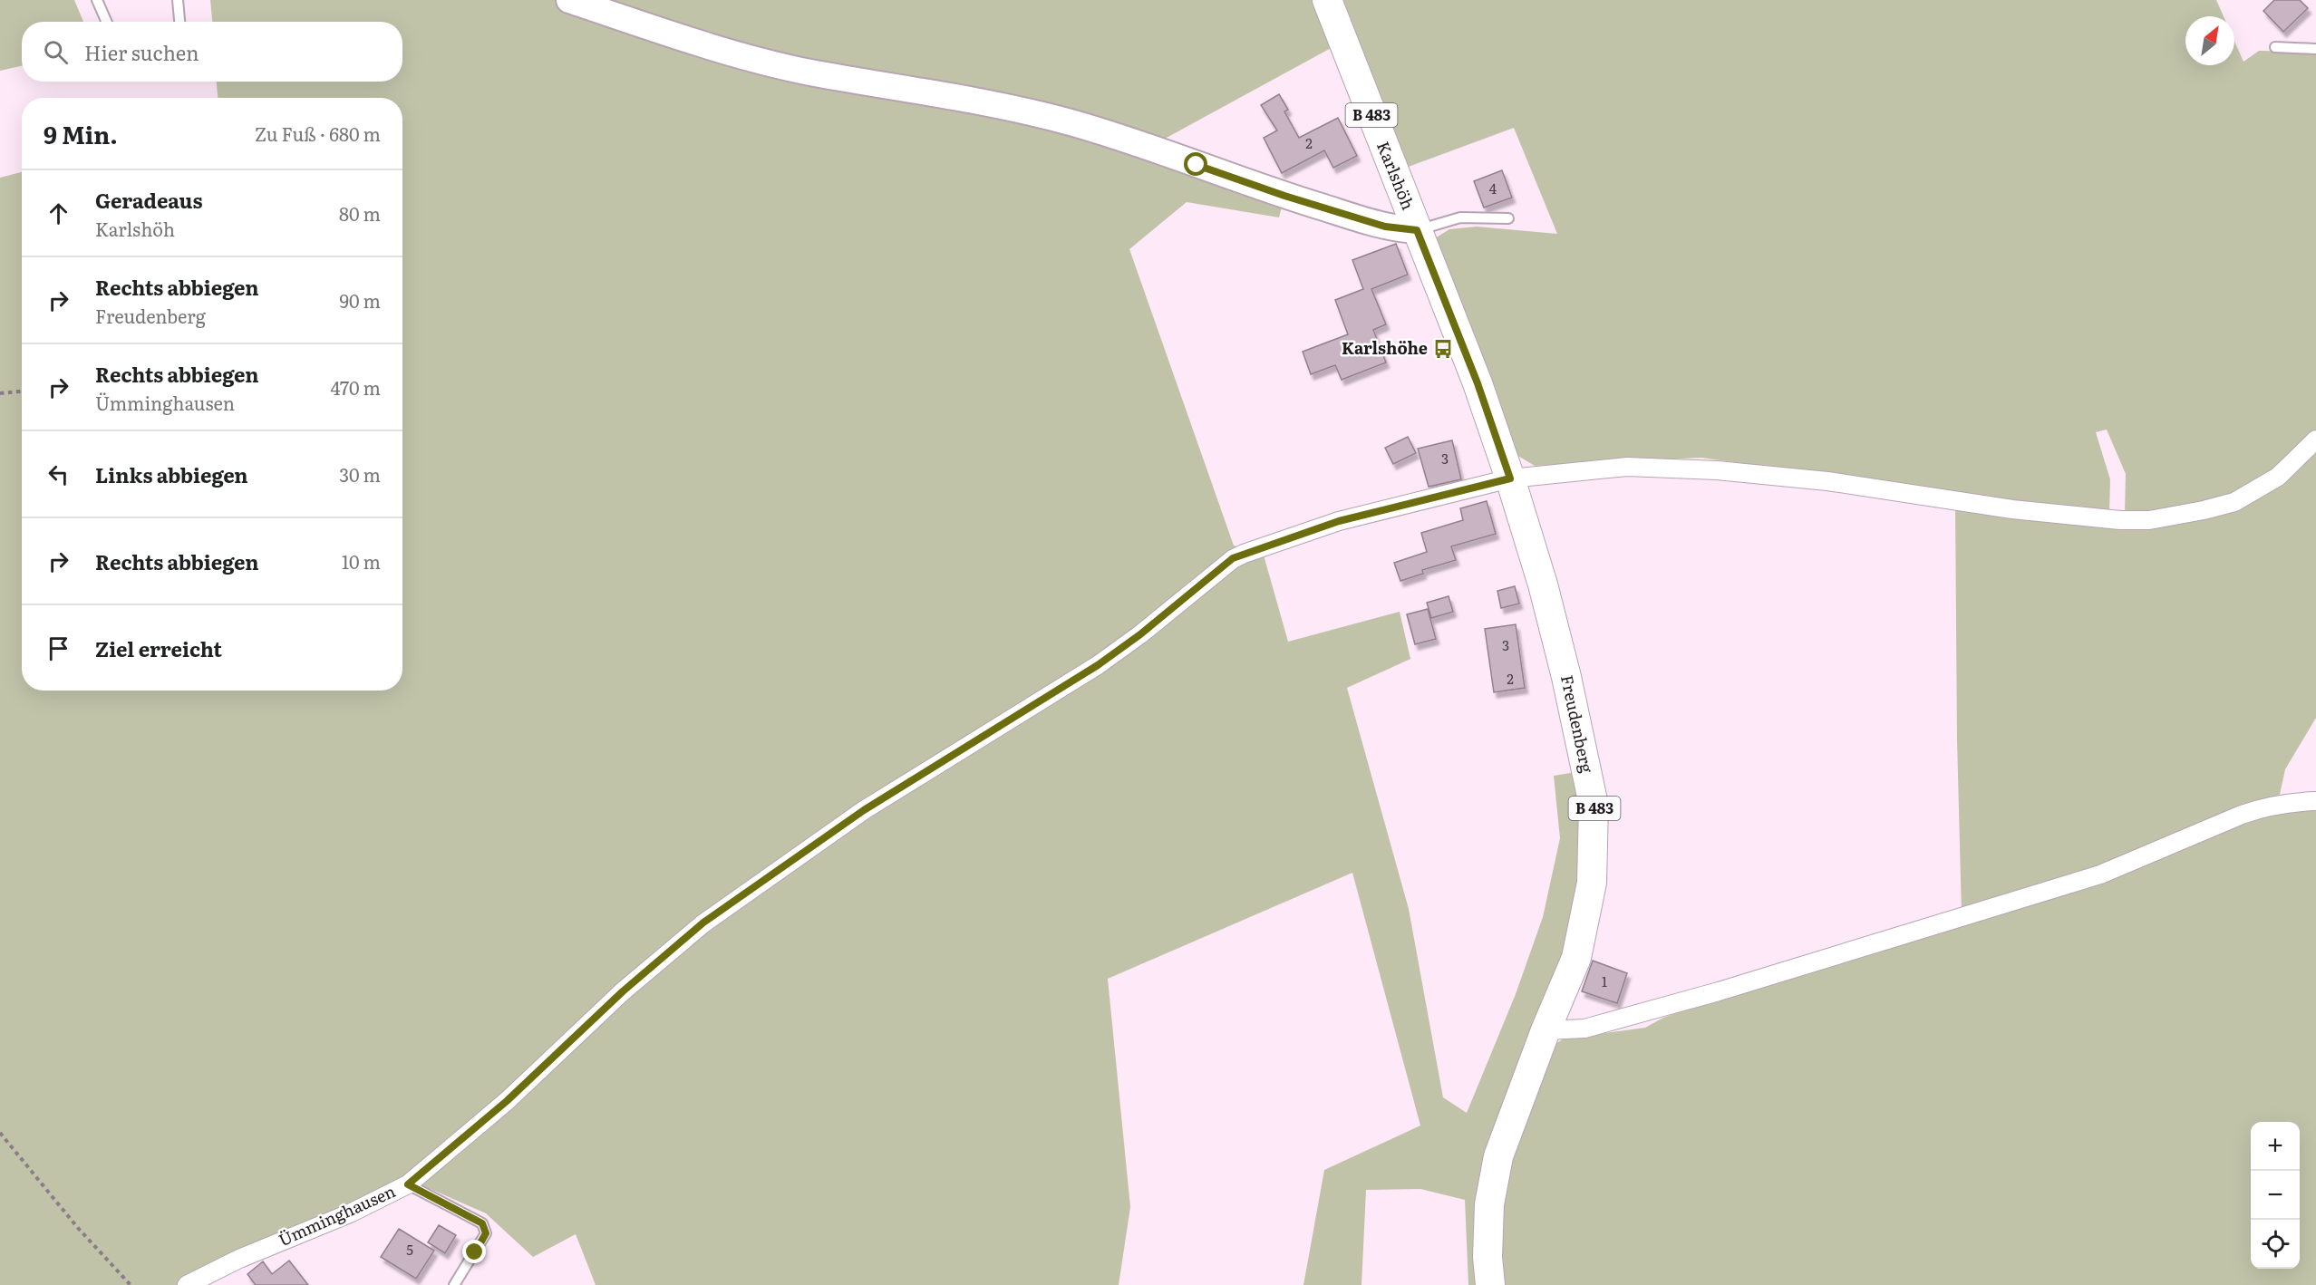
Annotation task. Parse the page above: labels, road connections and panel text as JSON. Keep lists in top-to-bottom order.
{
  "streets": {
    "main road": ["B 483", "Karlshöh", "Freudenberg"],
    "street": ["Ümminghausen"]
  },
  "crossings": [
    ["Karlshöh", "Freudenberg"],
    ["Freudenberg", "Ümminghausen"]
  ],
  "places": {
    "bus stop": ["Karlshöhe"]
  },
  "house_numbers": [
    "2",
    "4",
    "3",
    "3",
    "2",
    "1",
    "5"
  ],
  "north": "top right",
  "page": {
    "search": "Hier suchen",
    "heading": ["9 Min.", "Zu Fuß · 680 m"],
    "list": [
      ["Geradeaus", "Karlshöh", "80 m"],
      ["Rechts abbiegen", "Freudenberg", "90 m"],
      ["Rechts abbiegen", "Ümminghausen", "470 m"],
      ["Links abbiegen", "30 m"],
      ["Rechts abbiegen", "10 m"],
      "Ziel erreicht"
    ],
    "map_buttons": ["+", "−"]
  }
}
